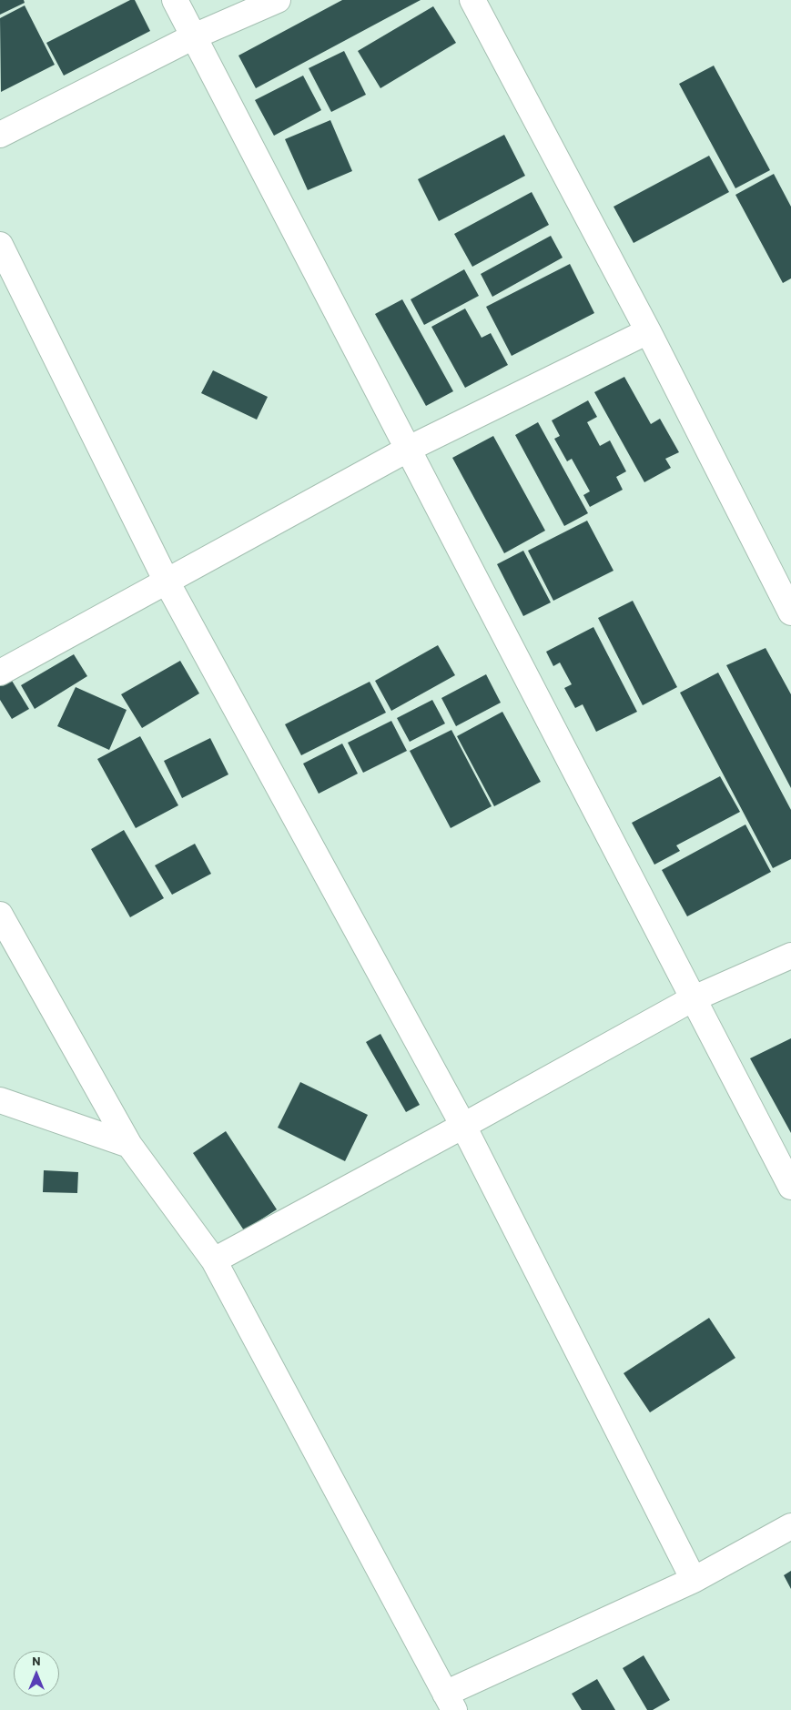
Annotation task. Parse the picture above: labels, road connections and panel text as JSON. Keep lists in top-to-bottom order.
{
  "north": "top"
}
